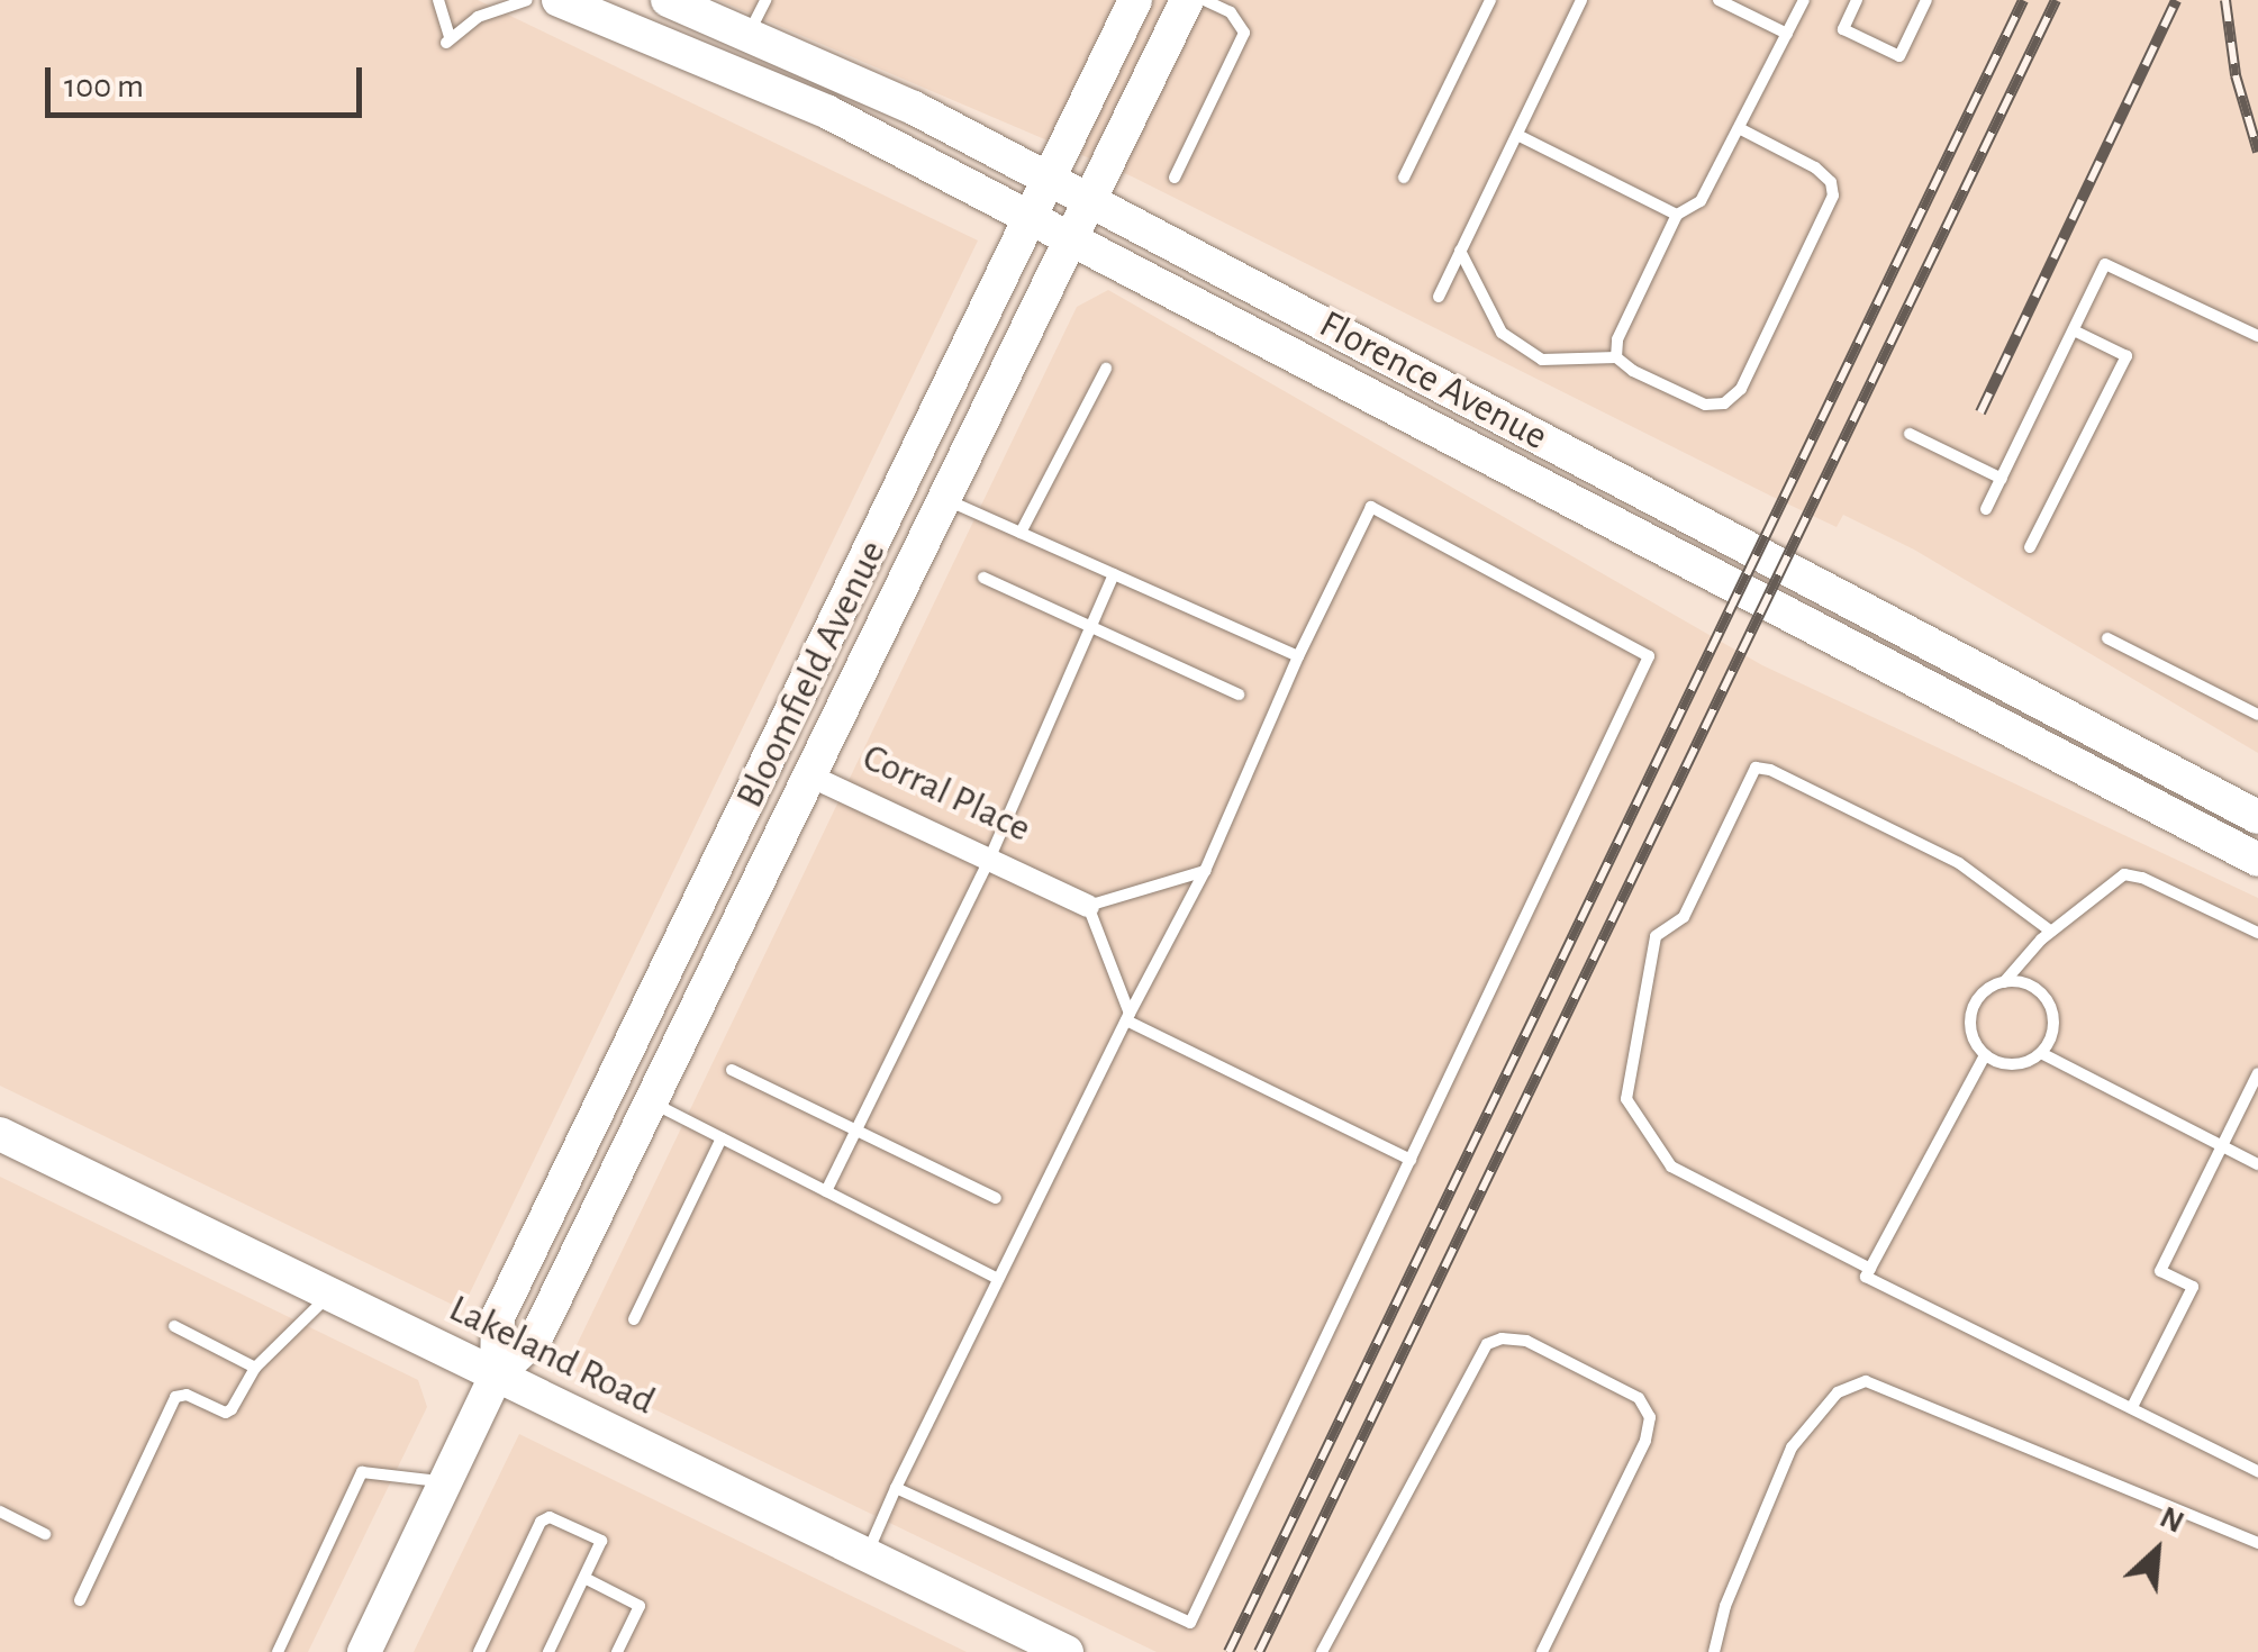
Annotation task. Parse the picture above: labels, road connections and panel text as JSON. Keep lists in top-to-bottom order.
{
  "streets": {
    "main road": [
      "Florence Avenue",
      "Bloomfield Avenue",
      "Corral Place",
      "Lakeland Road"
    ]
  },
  "crossings": [
    ["Florence Avenue", "Bloomfield Avenue"],
    ["Bloomfield Avenue", "Corral Place"],
    ["Bloomfield Avenue", "Lakeland Road"]
  ],
  "scale_bar": "100 m",
  "north": "top right"
}
